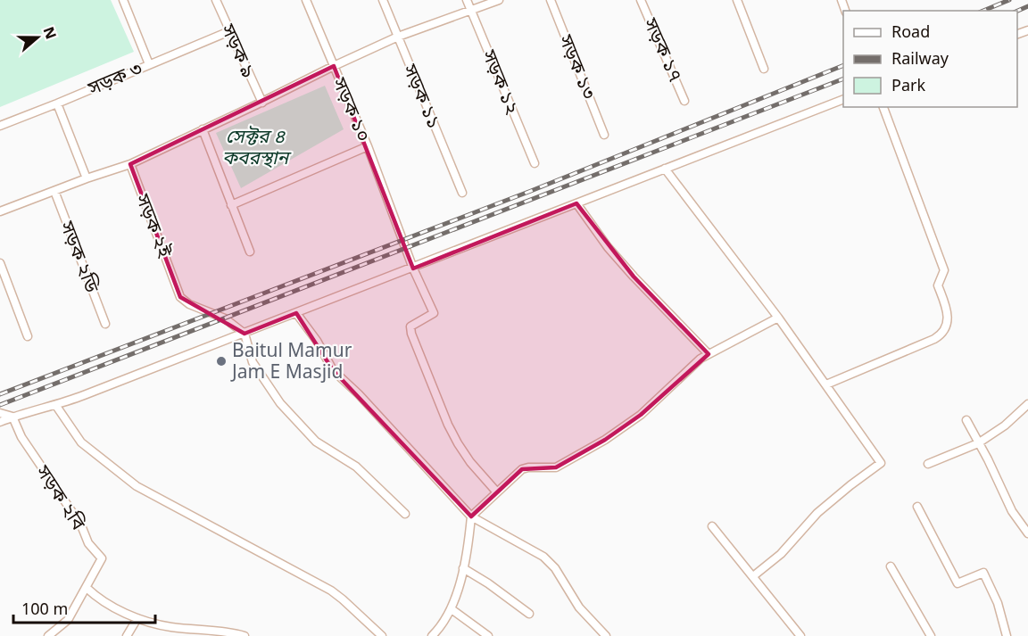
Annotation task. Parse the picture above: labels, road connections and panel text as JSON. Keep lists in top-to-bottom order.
{
  "streets": {
    "street": [
      "সড়ক ১৭",
      "সড়ক ৯",
      "সড়ক ১৩",
      "সড়ক ৩",
      "সড়ক ১২",
      "সড়ক ১১",
      "সড়ক ১০",
      "সড়ক ২ই",
      "সড়ক ২ডি",
      "সড়ক ২বি"
    ]
  },
  "crossings": [
    ["সড়ক ৯", "সড়ক ৩"]
  ],
  "parks": ["সেক্টর ৪ কবরস্থান"],
  "places": ["Baitul Mamur Jam E Masjid"],
  "legend": ["Road", "Railway", "Park"],
  "scale_bar": "100 m",
  "north": "right"
}
